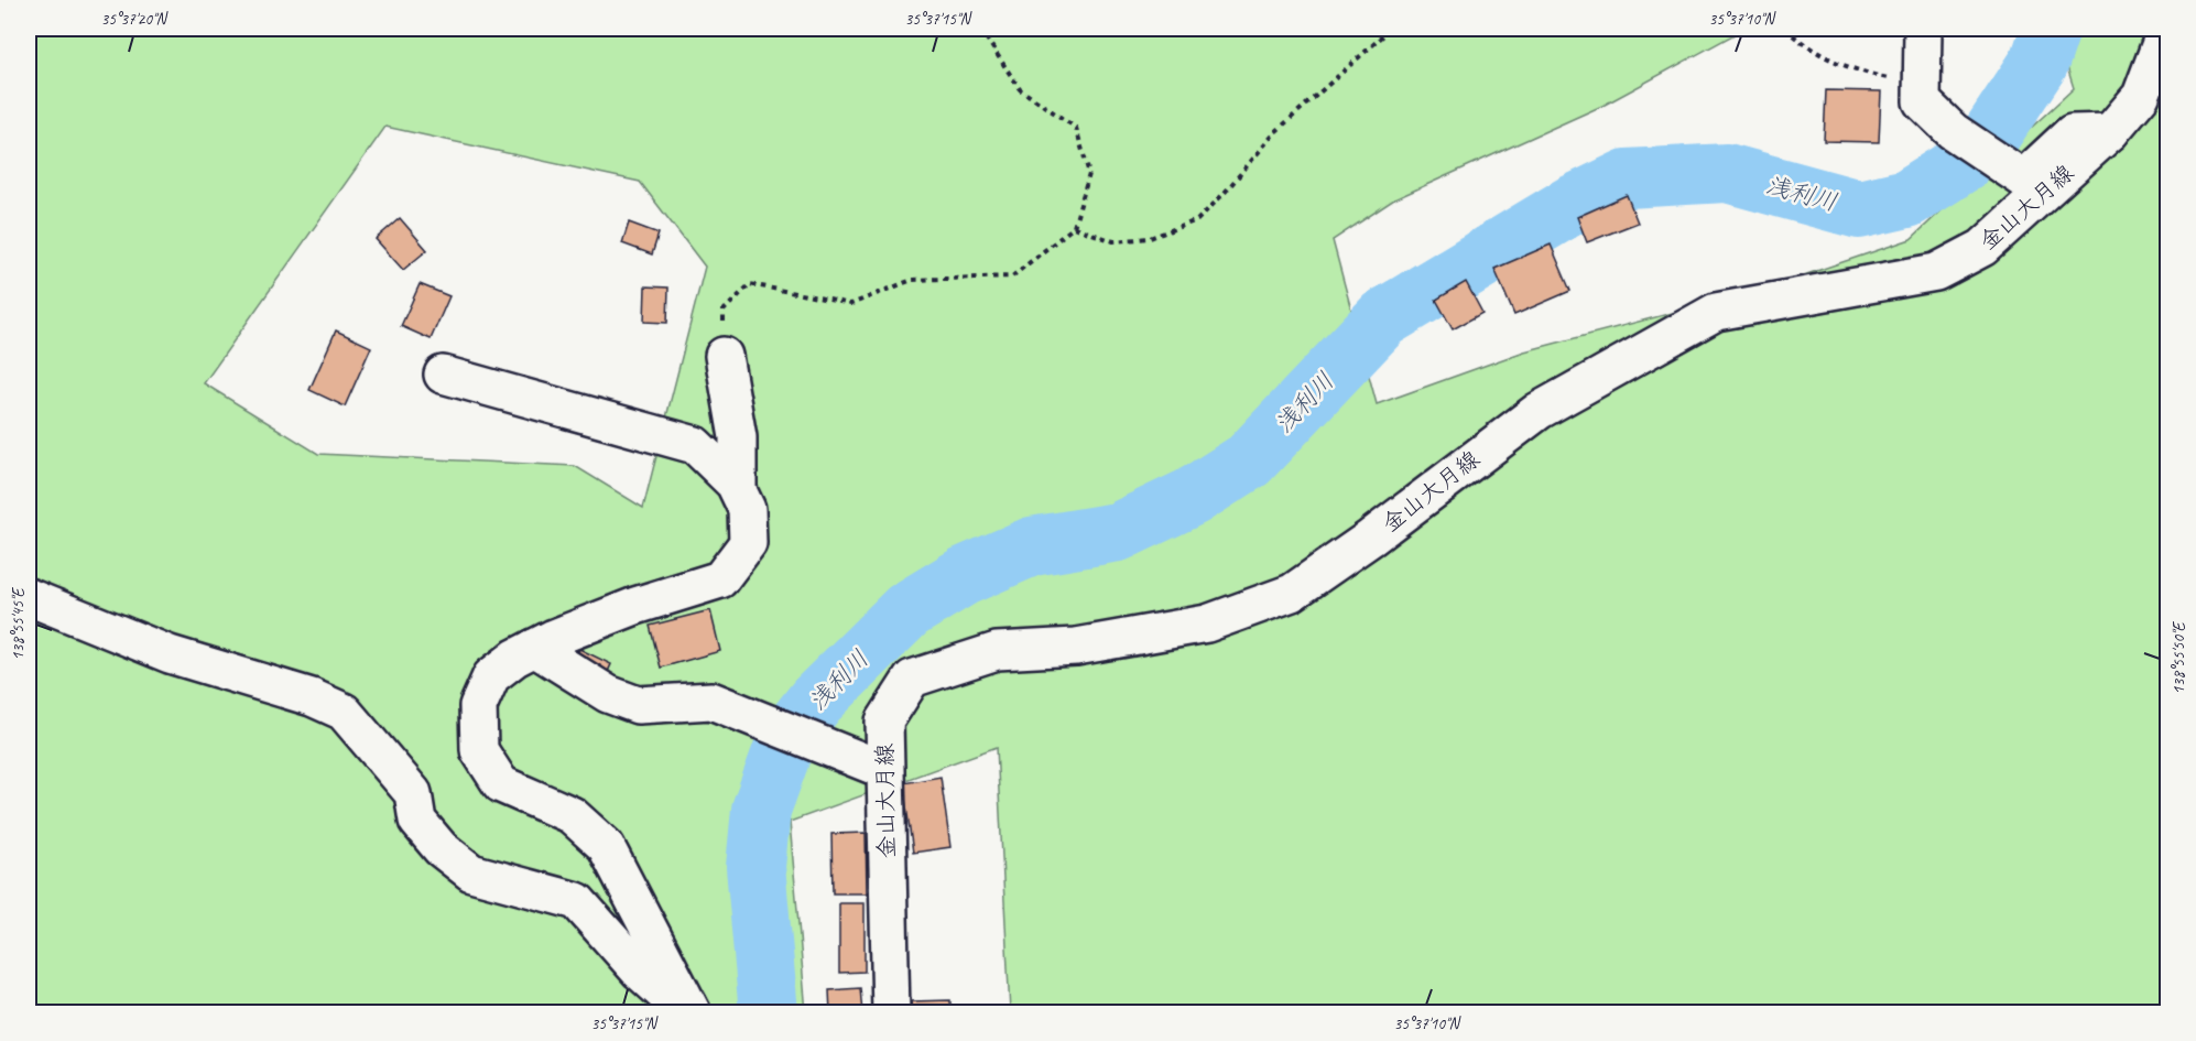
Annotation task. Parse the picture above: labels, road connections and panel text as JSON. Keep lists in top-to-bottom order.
{
  "streets": {
    "street": ["金山大月線"]
  },
  "water": ["浅利川"],
  "coordinates": [
    "35°37'20\"N",
    "35°37'15\"N",
    "35°37'10\"N",
    "138°55'45\"E",
    "138°55'50\"E"
  ]
}
